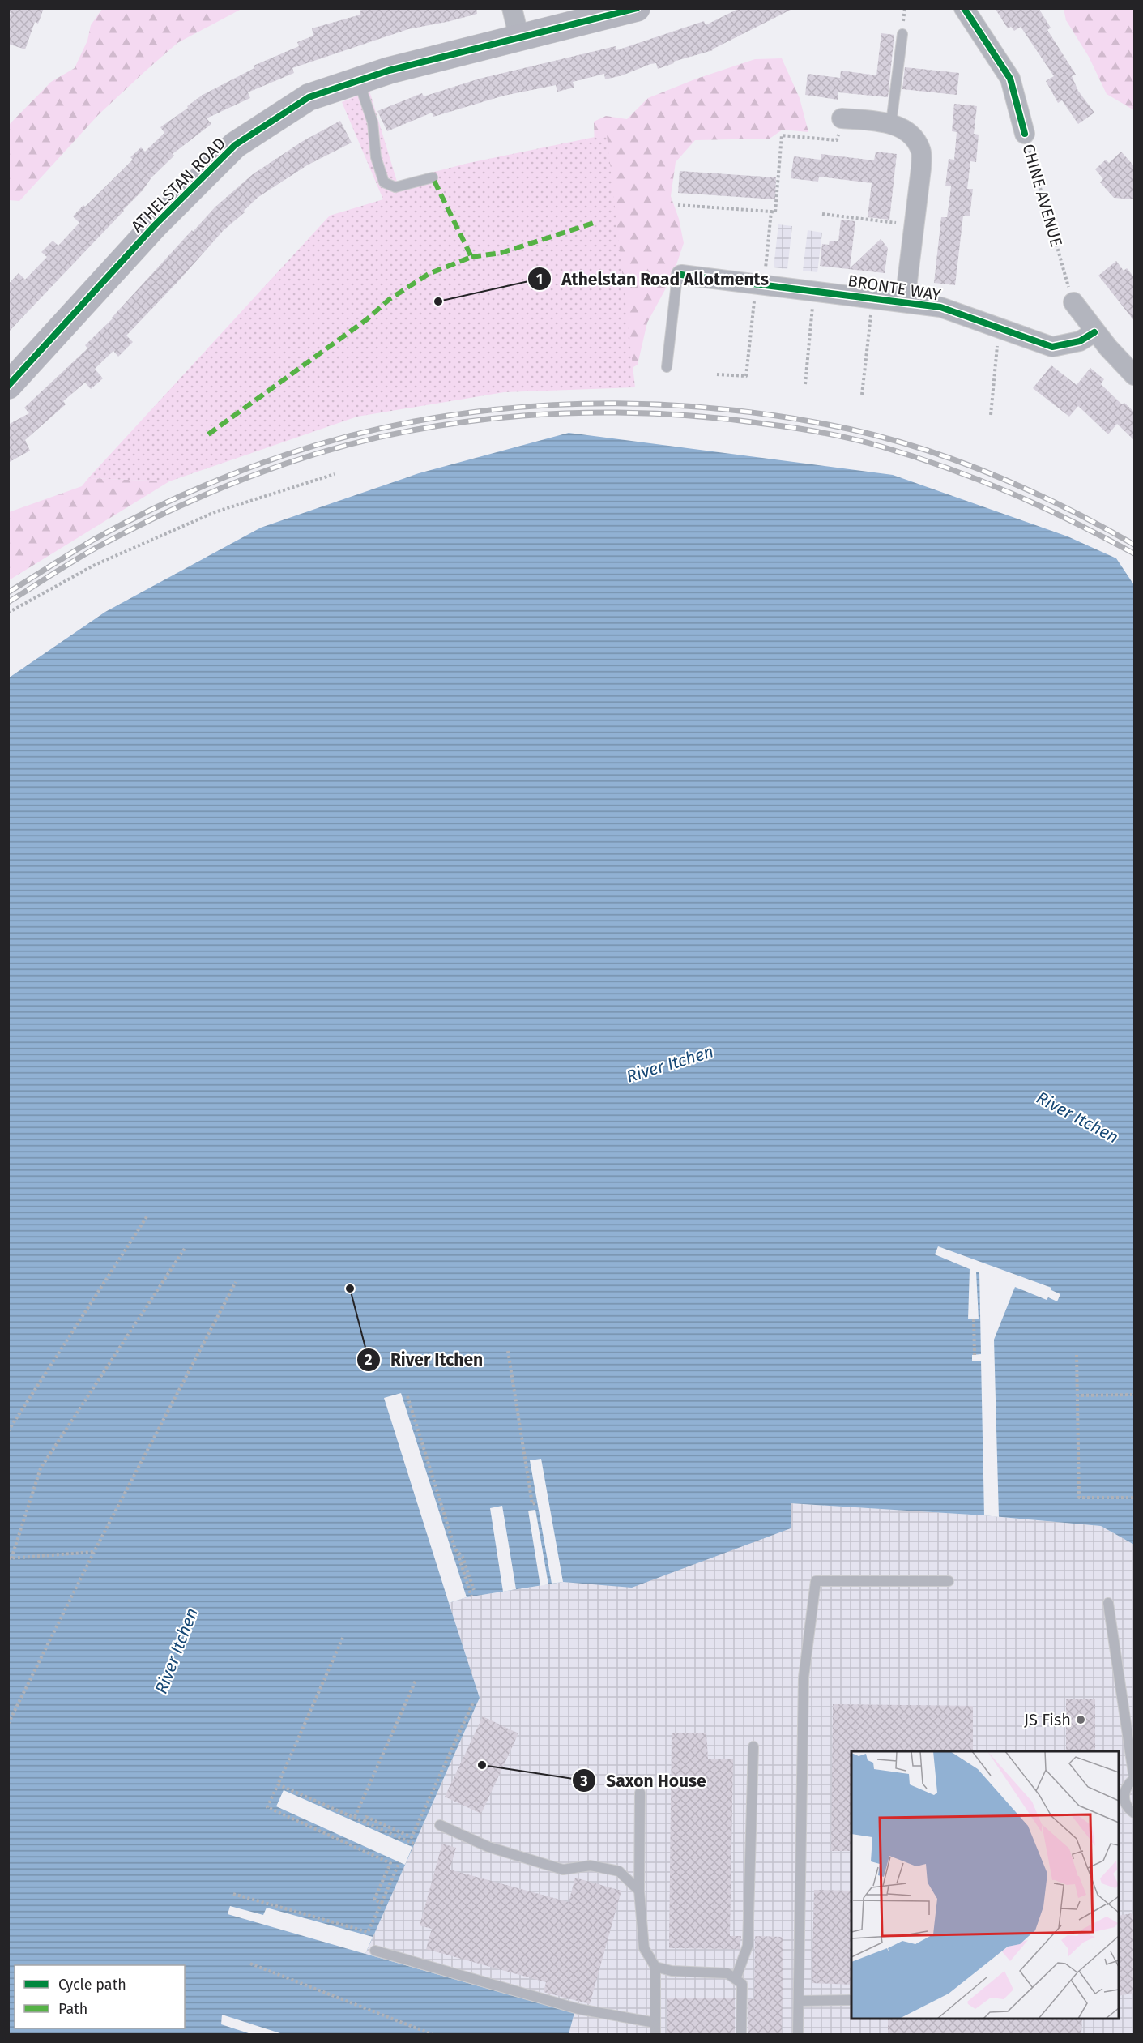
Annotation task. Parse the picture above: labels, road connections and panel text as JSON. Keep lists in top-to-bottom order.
{
  "streets": {
    "street": ["ATHELSTAN ROAD", "CHINE AVENUE", "BRONTE WAY"]
  },
  "water": ["River Itchen"],
  "places": [
    "Athelstan Road Allotments",
    "River Itchen",
    "JS Fish",
    "Saxon House"
  ],
  "legend": ["Cycle path", "Path"]
}
